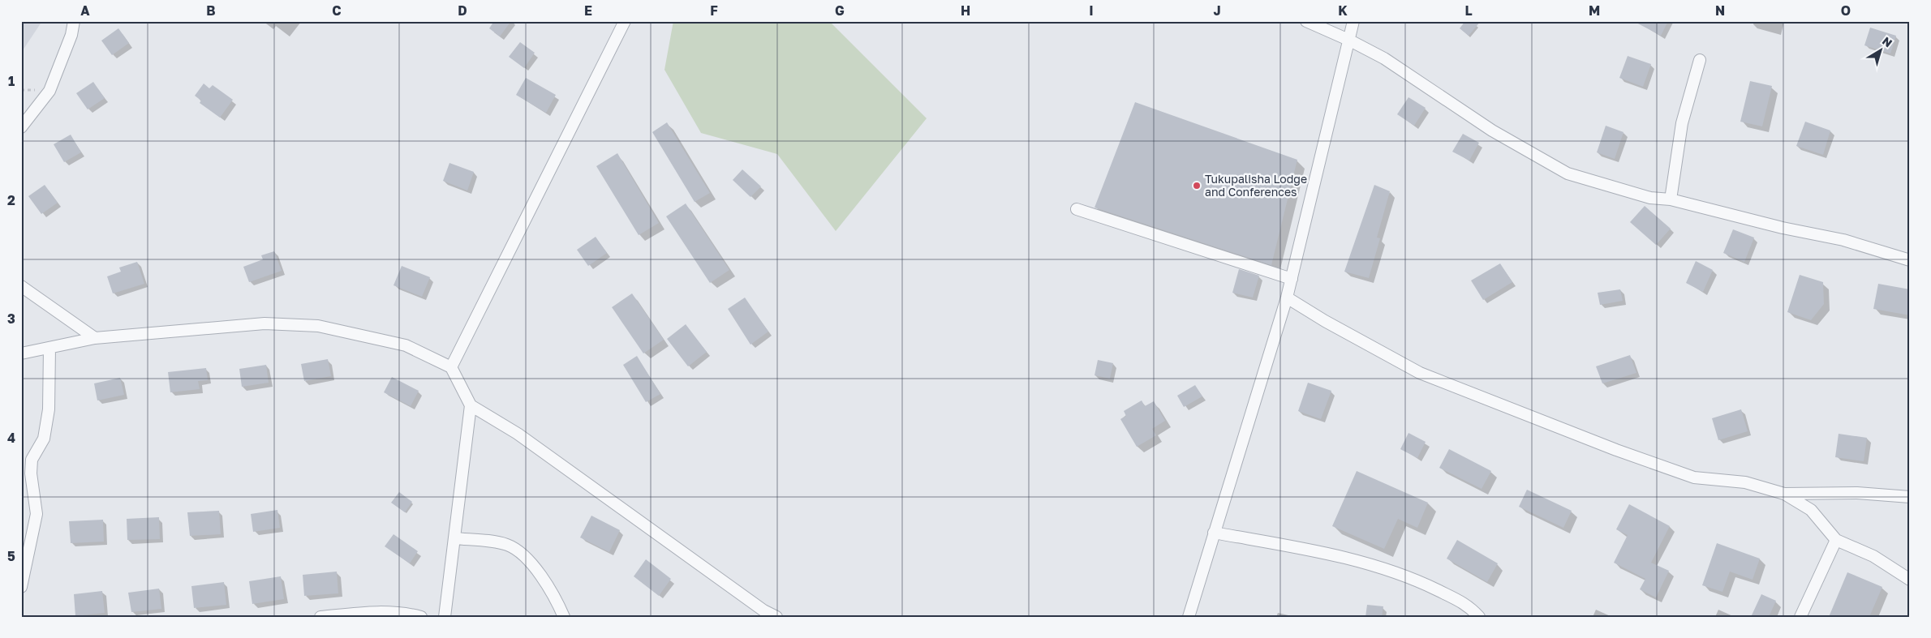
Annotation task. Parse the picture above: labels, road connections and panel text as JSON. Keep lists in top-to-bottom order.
{
  "places": ["Tukupalisha Lodge and Conferences"],
  "north": "top right",
  "grid": {
    "columns": [
      "A",
      "B",
      "C",
      "D",
      "E",
      "F",
      "G",
      "H",
      "I",
      "J",
      "K",
      "L",
      "M",
      "N",
      "O"
    ],
    "rows": [
      "1",
      "2",
      "3",
      "4",
      "5"
    ]
  }
}
